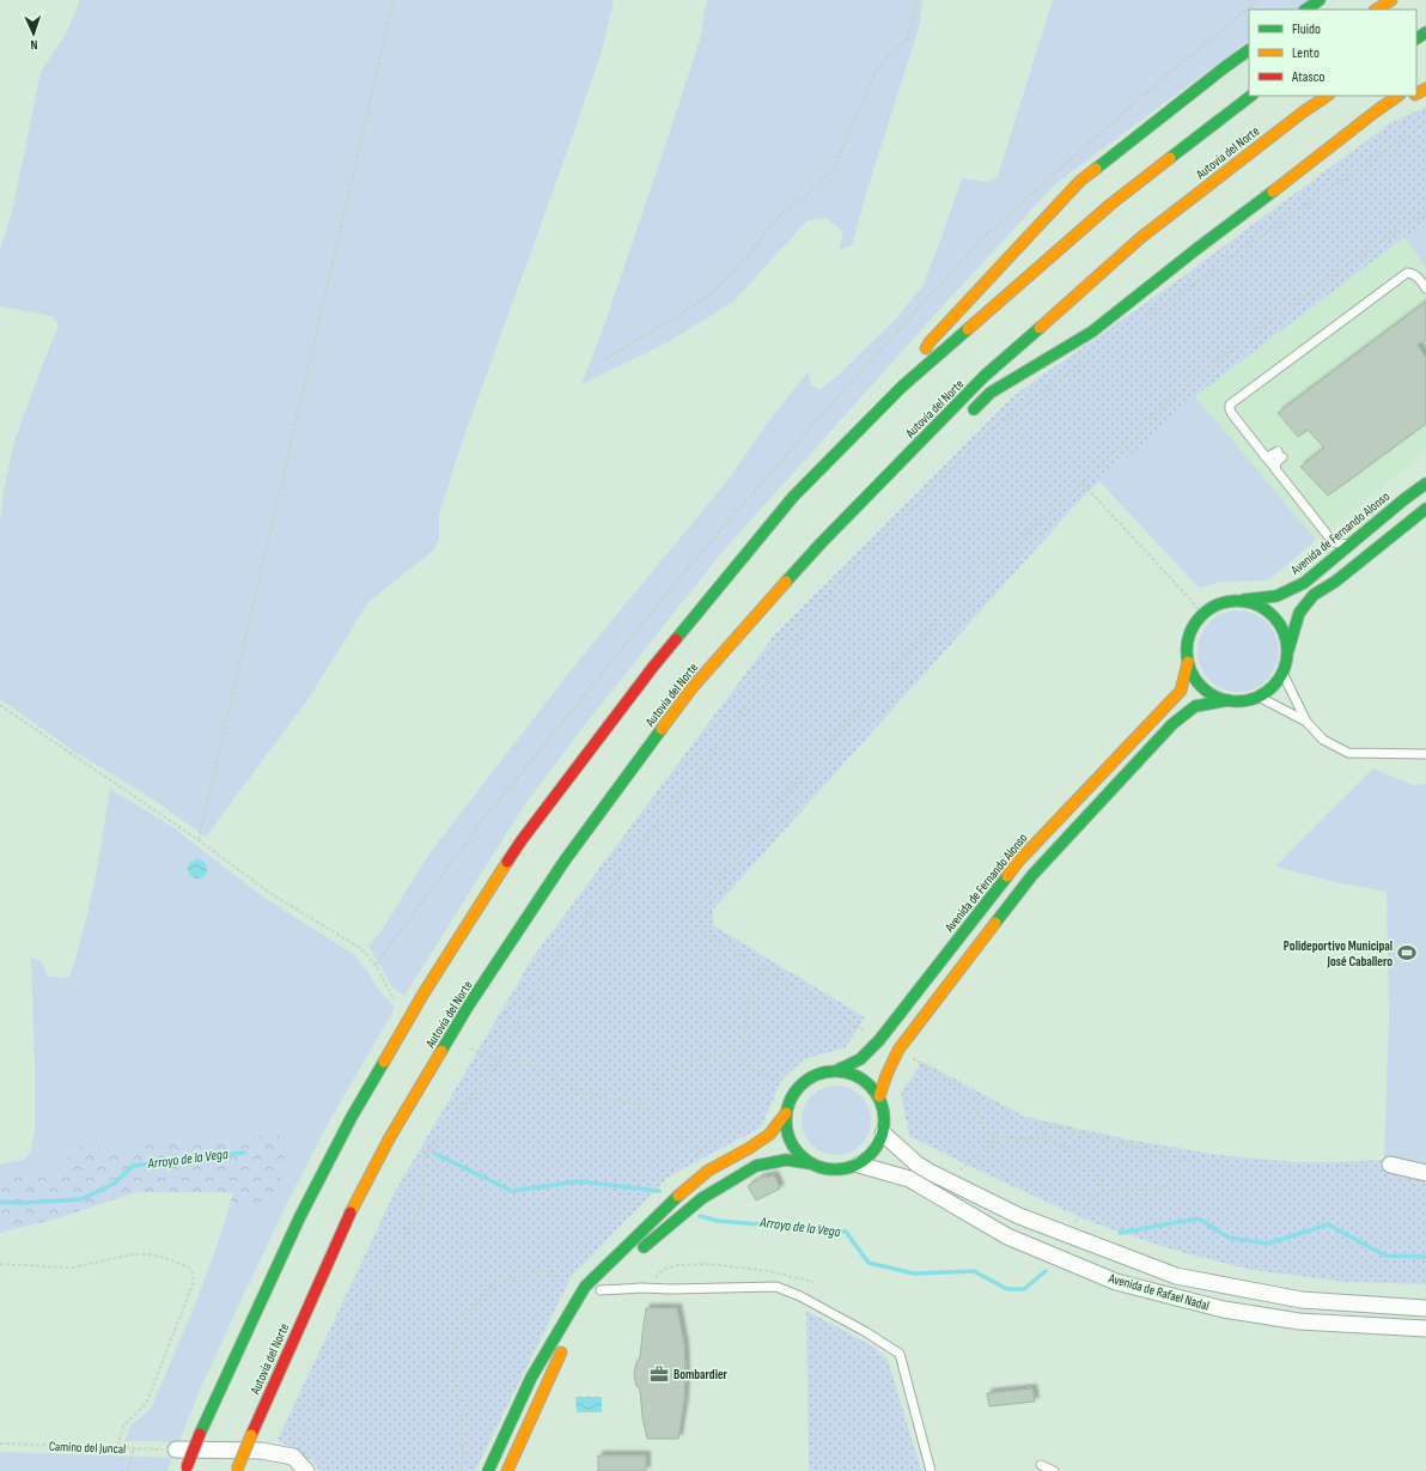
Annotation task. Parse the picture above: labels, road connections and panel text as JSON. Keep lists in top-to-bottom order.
{
  "streets": {
    "main road": ["Autovía del Norte", "Avenida de Fernando Alonso"],
    "street": ["Avenida de Rafael Nadal"],
    "path": ["Camino del Juncal"]
  },
  "crossings": [
    ["Avenida de Fernando Alonso", "Avenida de Rafael Nadal"]
  ],
  "water": ["Arroyo de la Vega"],
  "places": {
    "sports": ["Polideportivo Municipal José Caballero"],
    "office": ["Bombardier"]
  },
  "legend": ["Fluido", "Lento", "Atasco"],
  "north": "bottom"
}
